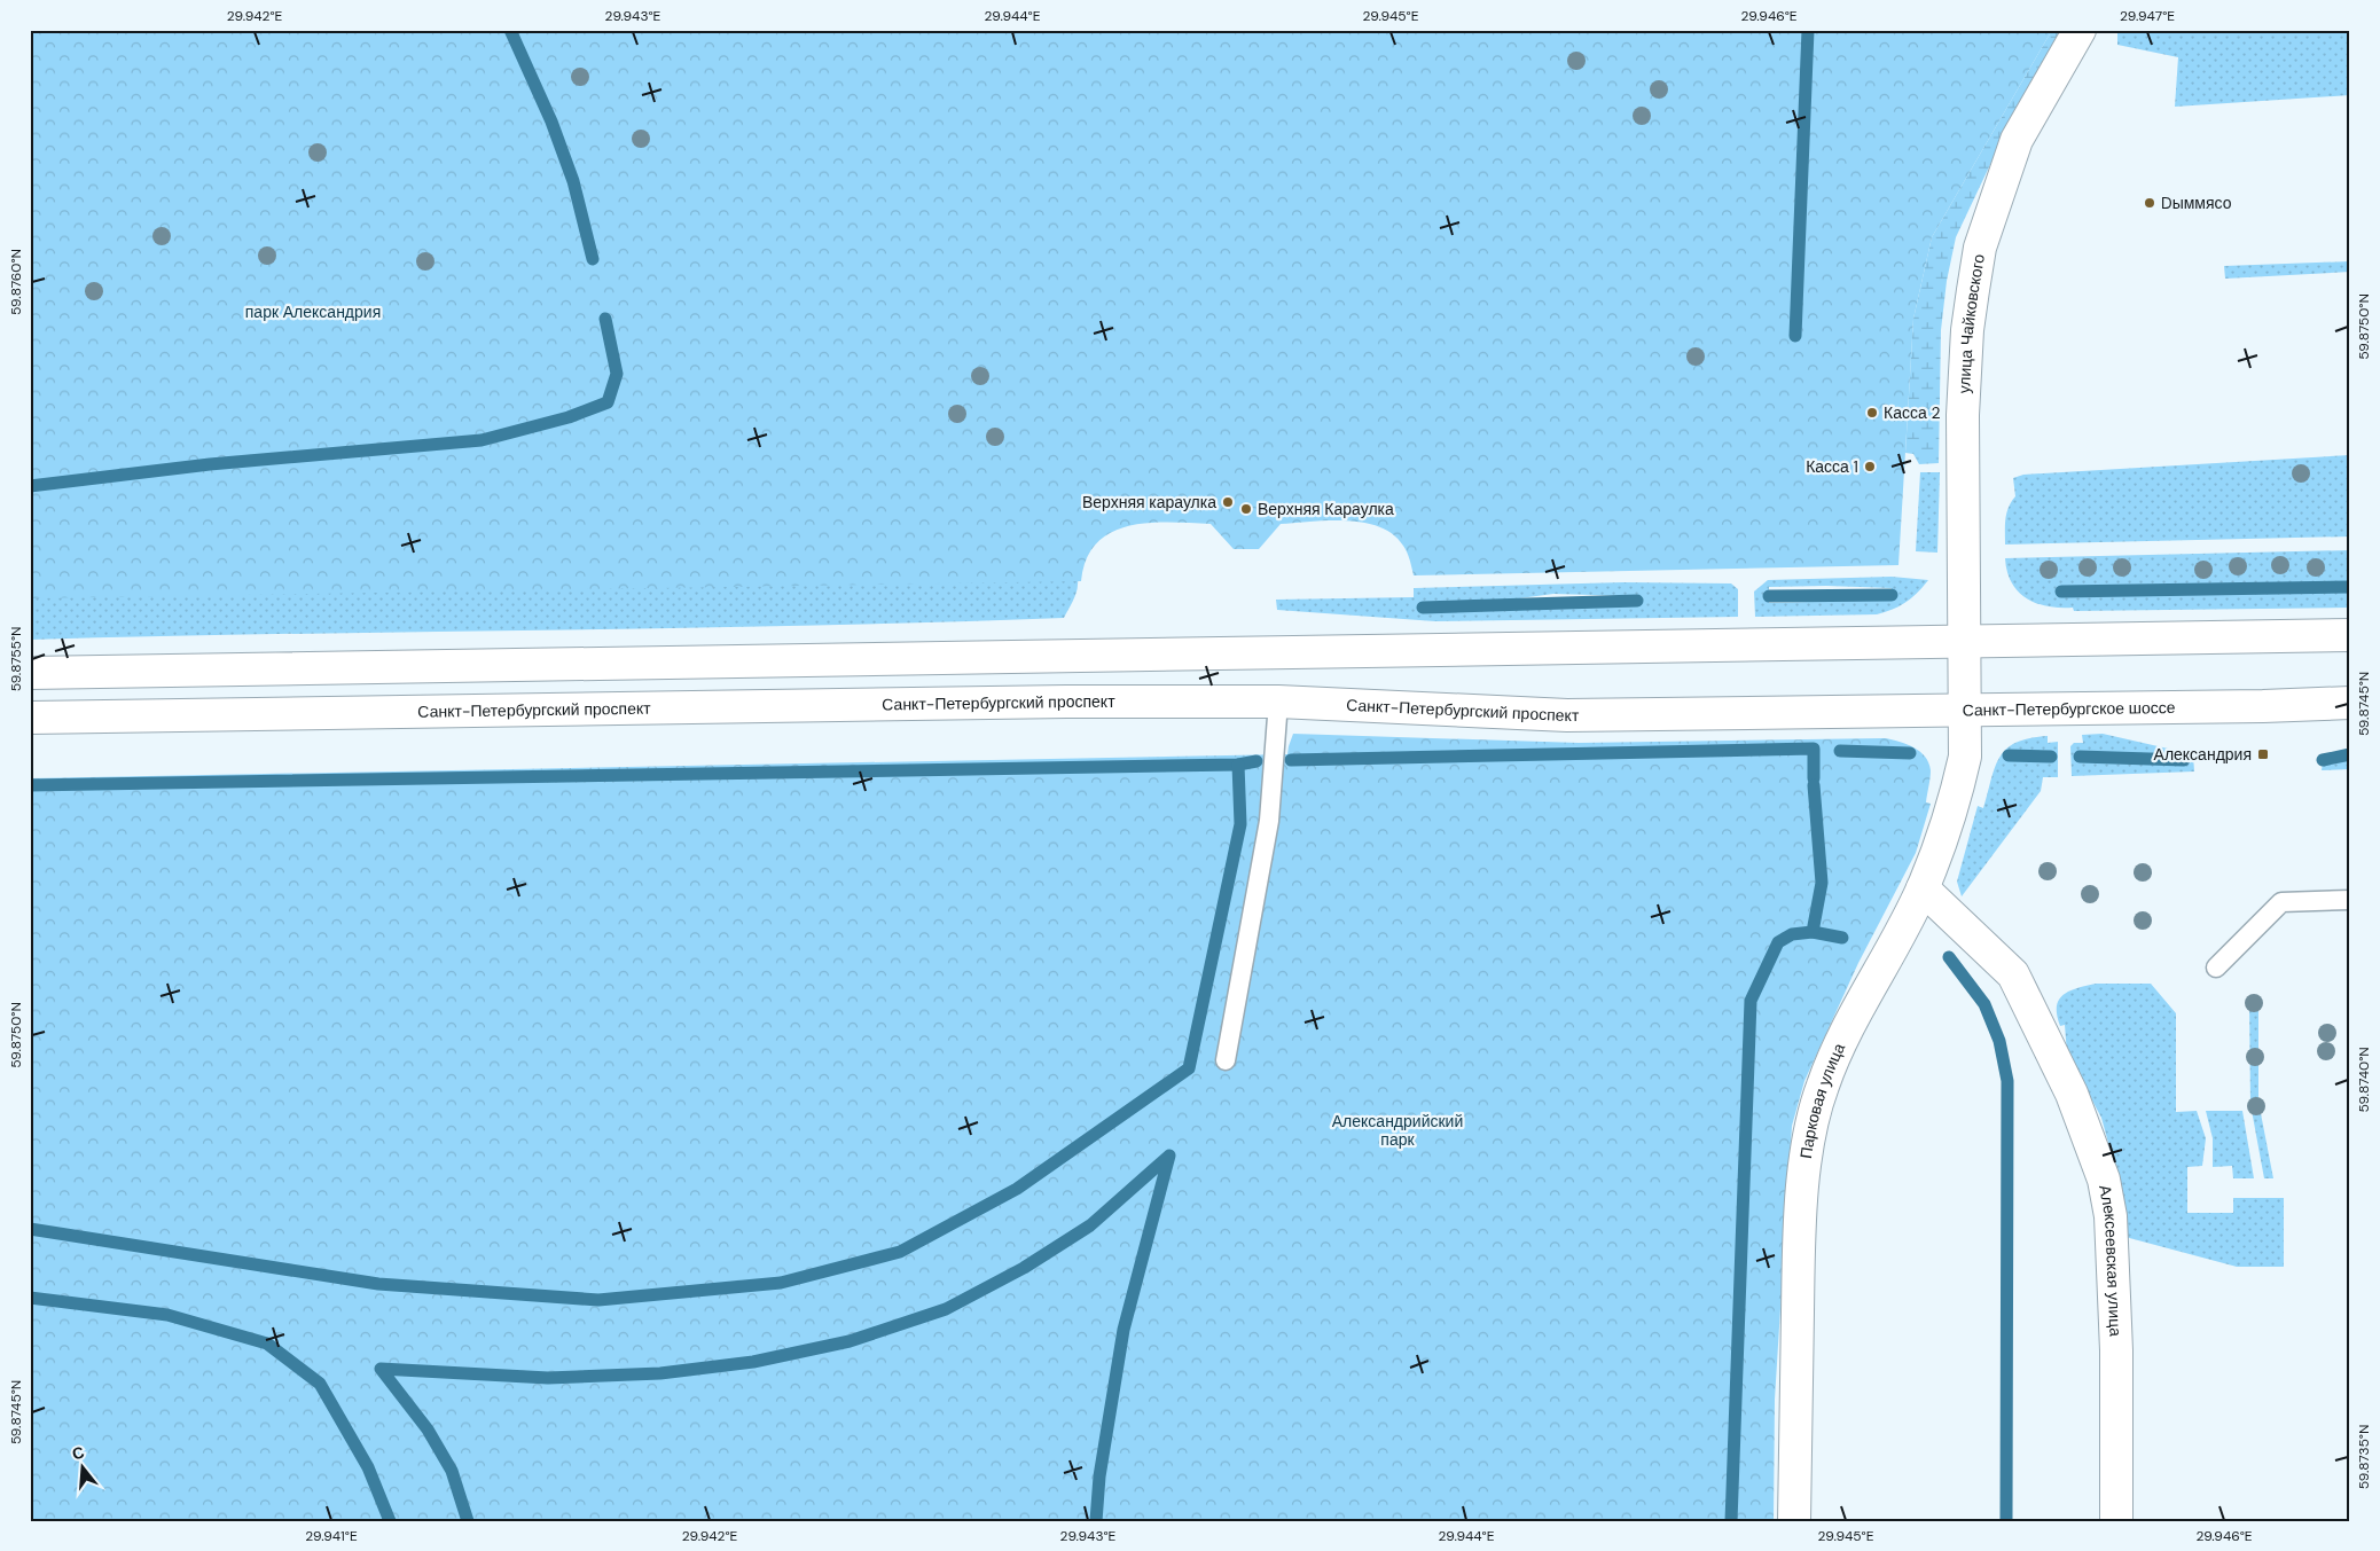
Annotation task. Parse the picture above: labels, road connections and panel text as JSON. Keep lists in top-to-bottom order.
{
  "streets": {
    "main road": [
      "улица Чайковского",
      "Санкт-Петербургский проспект",
      "Санкт-Петербургское шоссе",
      "Парковая улица",
      "Алексеевская улица"
    ]
  },
  "crossings": [
    ["улица Чайковского", "Санкт-Петербургское шоссе"],
    ["Санкт-Петербургский проспект", "Санкт-Петербургское шоссе"],
    ["Санкт-Петербургский проспект", "Парковая улица"],
    ["Санкт-Петербургское шоссе", "Парковая улица"],
    ["Парковая улица", "Алексеевская улица"]
  ],
  "parks": ["парк Александрия", "Александрийский парк"],
  "places": {
    "other": [
      "Dыммясо",
      "Касса 2",
      "Касса 1",
      "Верхняя караулка",
      "Верхняя Караулка"
    ],
    "transit": ["Александрия"]
  },
  "north": "top",
  "coordinates": [
    "29.942°E",
    "29.943°E",
    "29.944°E",
    "29.945°E",
    "29.946°E",
    "29.947°E",
    "59.8760°N",
    "59.8750°N",
    "59.8755°N",
    "59.8745°N",
    "59.8740°N",
    "59.8735°N",
    "29.941°E"
  ]
}
